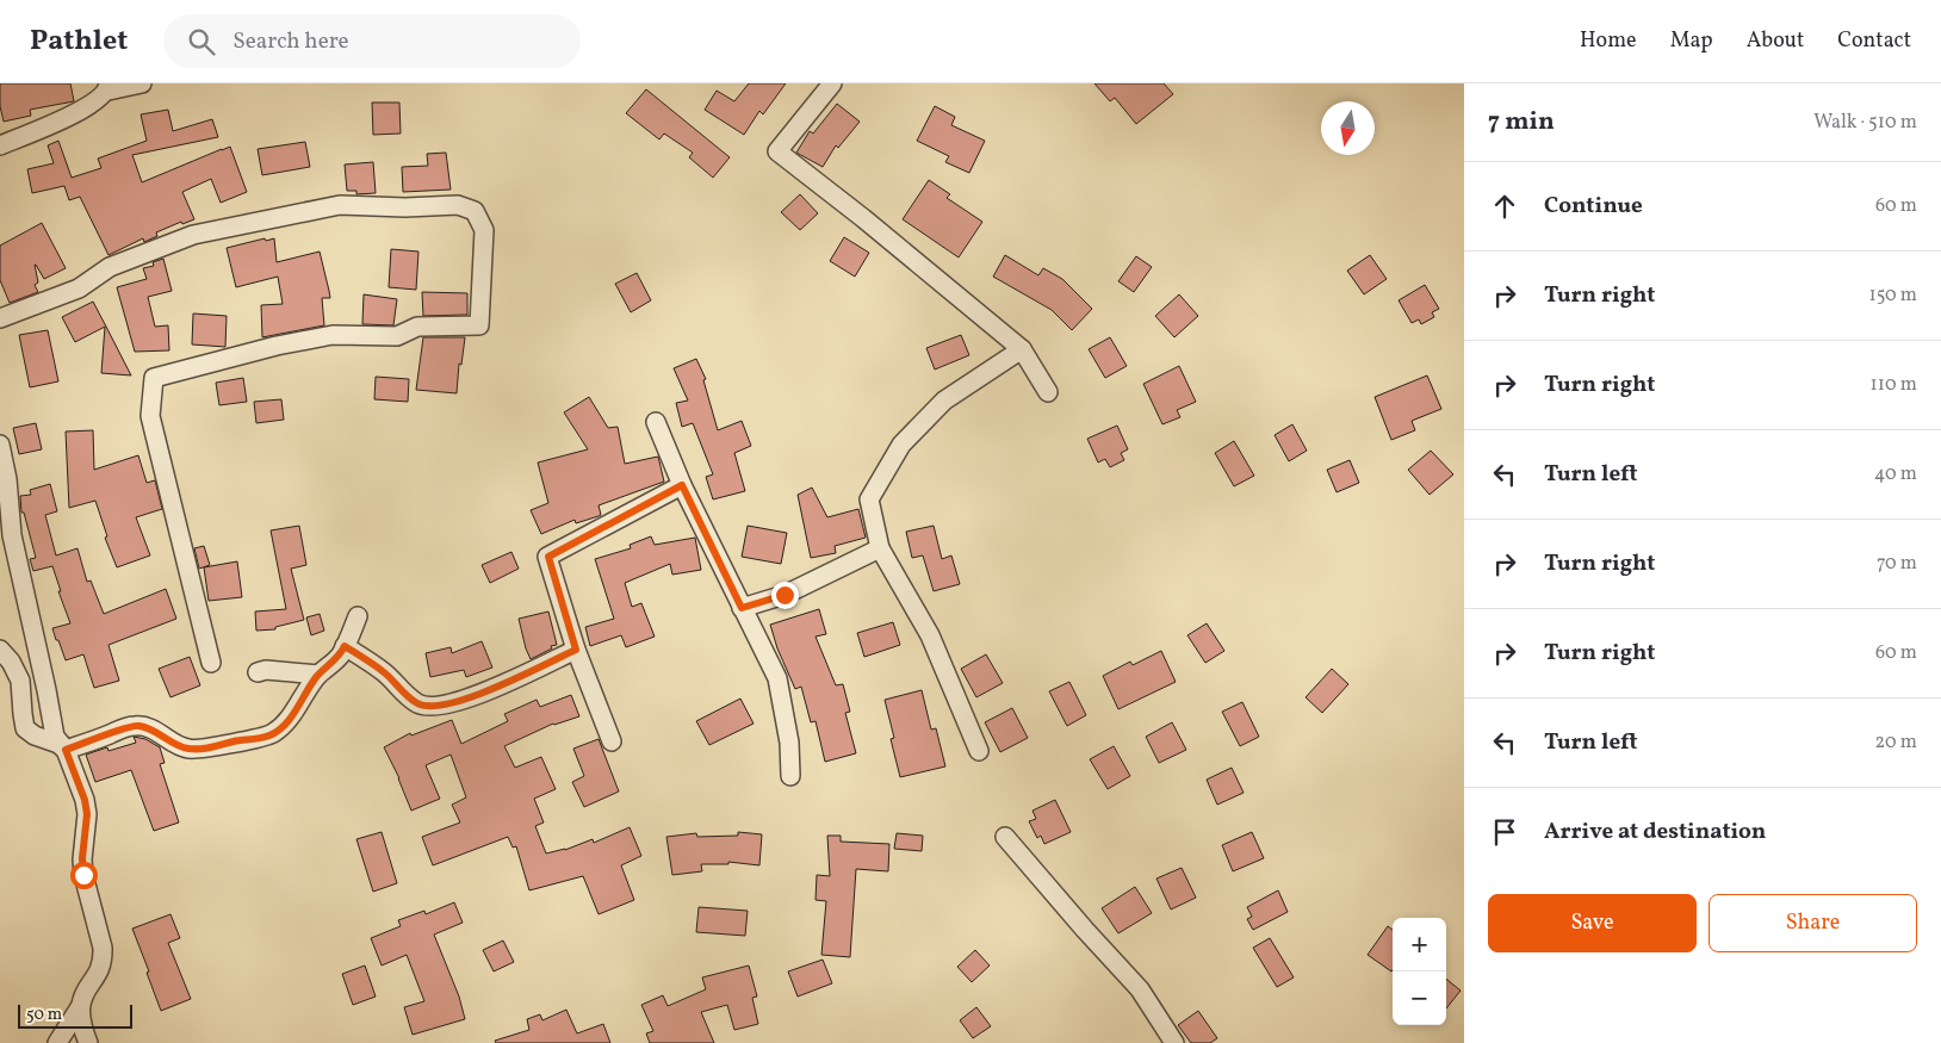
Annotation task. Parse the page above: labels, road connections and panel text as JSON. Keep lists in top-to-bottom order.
{
  "scale_bar": "50 m",
  "north": "bottom",
  "page": {
    "header": "Pathlet",
    "search": "Search here",
    "nav": [
      "Home",
      "Map",
      "About",
      "Contact"
    ],
    "heading": ["7 min", "Walk · 510 m"],
    "list": [
      ["Continue", "60 m"],
      ["Turn right", "150 m"],
      ["Turn right", "110 m"],
      ["Turn left", "40 m"],
      ["Turn right", "70 m"],
      ["Turn right", "60 m"],
      ["Turn left", "20 m"],
      "Arrive at destination"
    ],
    "buttons": ["Save", "Share"],
    "map_buttons": ["+", "−"],
    "scale": "50 m"
  }
}
